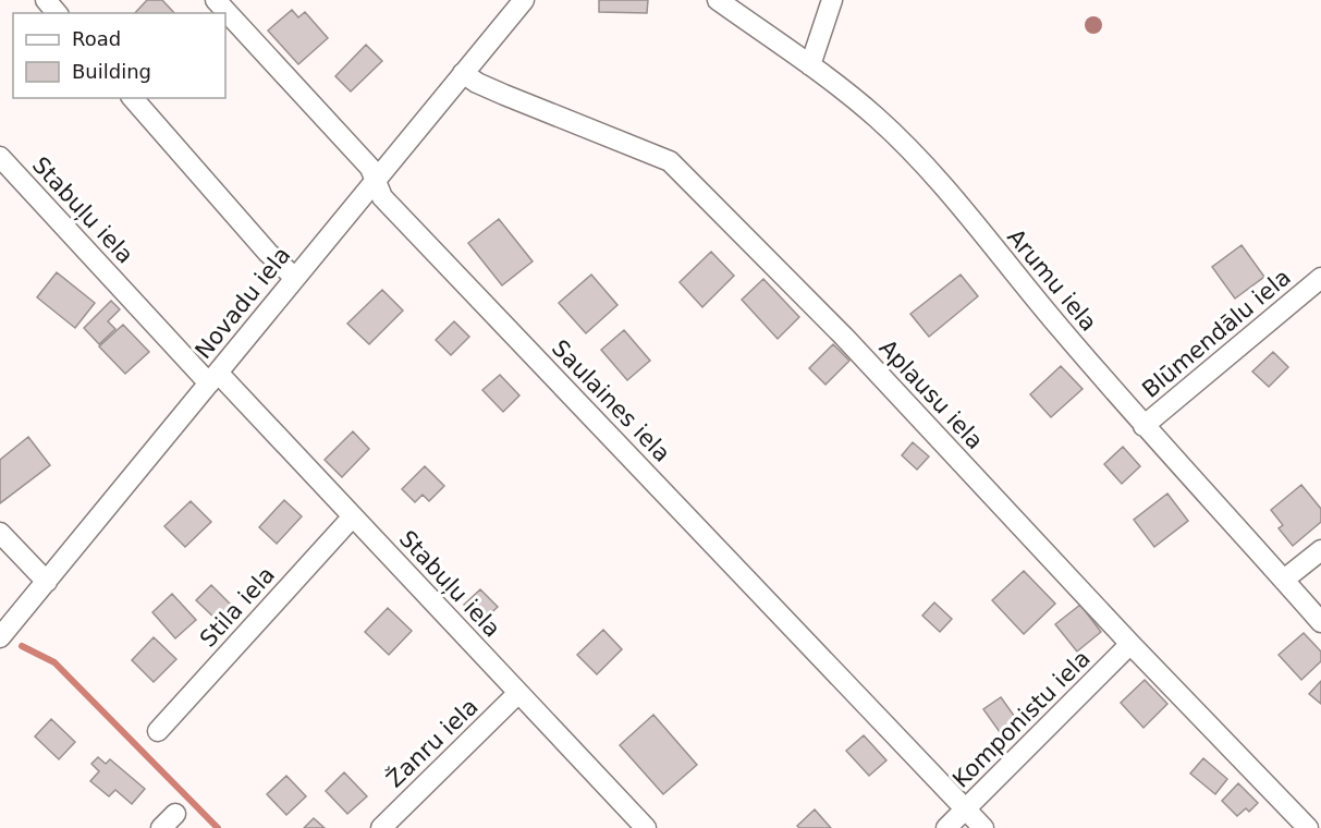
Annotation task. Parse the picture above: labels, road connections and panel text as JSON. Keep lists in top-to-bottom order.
{
  "streets": {
    "street": [
      "Stabuļu iela",
      "Arumu iela",
      "Novadu iela",
      "Blūmendālu iela",
      "Aplausu iela",
      "Saulaines iela",
      "Stila iela",
      "Komponistu iela",
      "Žanru iela"
    ]
  },
  "crossings": [
    ["Stabuļu iela", "Novadu iela"],
    ["Stabuļu iela", "Stila iela"],
    ["Stabuļu iela", "Žanru iela"],
    ["Arumu iela", "Blūmendālu iela"],
    ["Novadu iela", "Aplausu iela"],
    ["Novadu iela", "Saulaines iela"],
    ["Aplausu iela", "Komponistu iela"],
    ["Saulaines iela", "Komponistu iela"]
  ],
  "legend": ["Road", "Building"]
}
